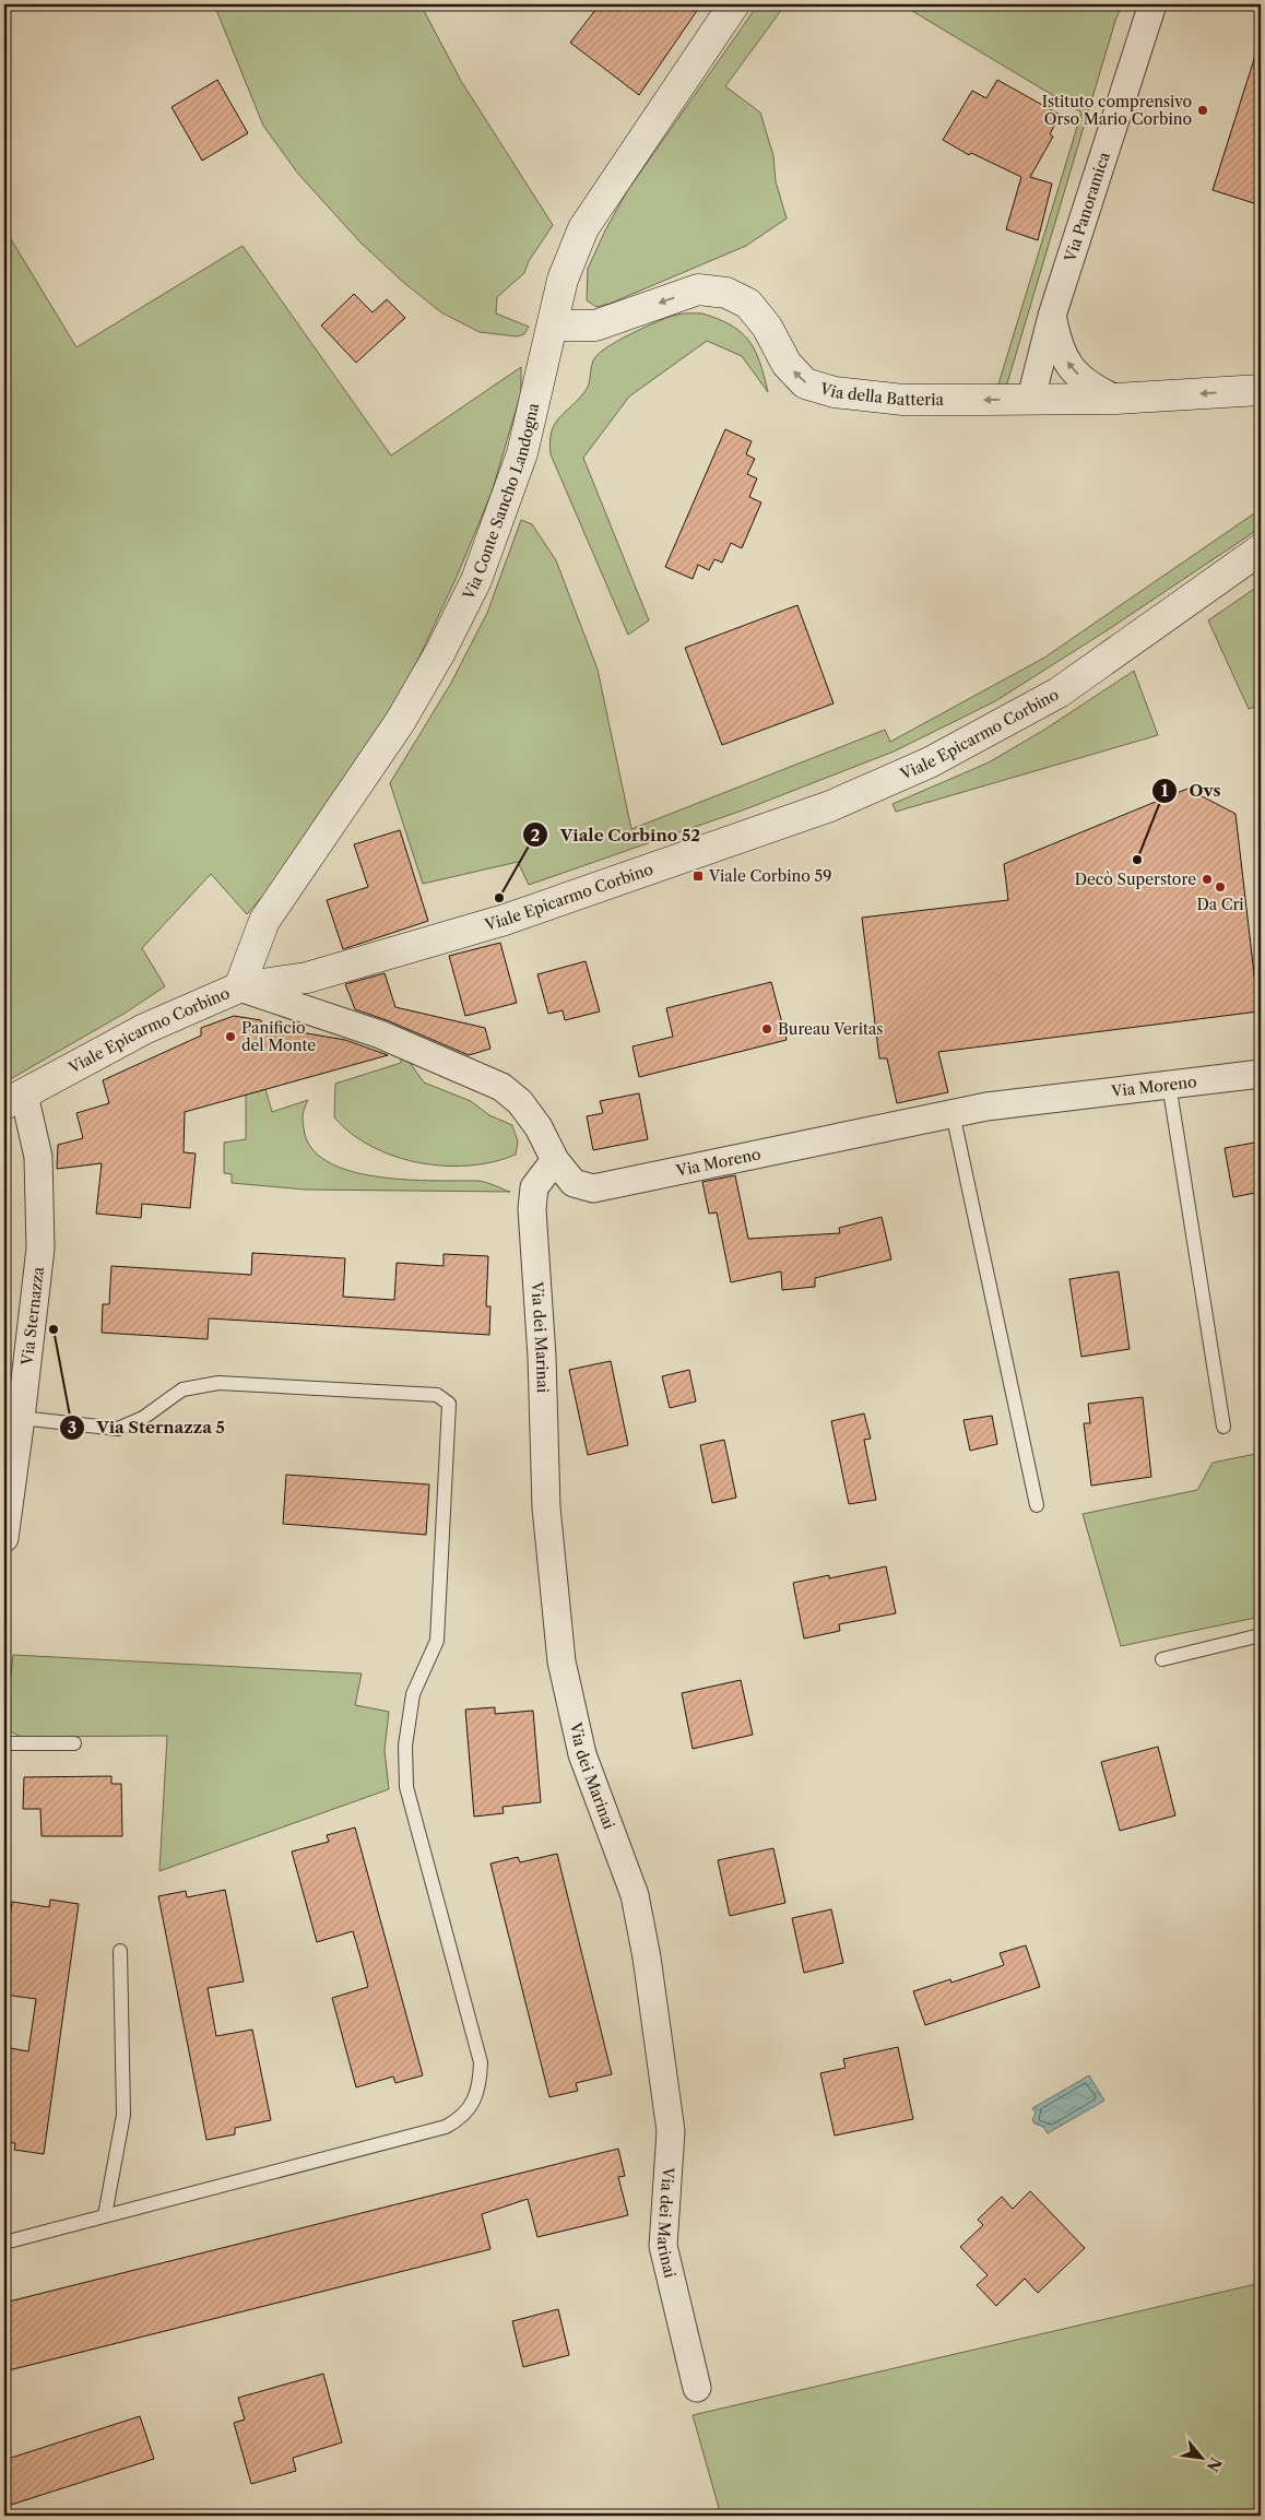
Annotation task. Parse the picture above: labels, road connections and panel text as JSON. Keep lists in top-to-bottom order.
{
  "streets": {
    "main road": ["Via della Batteria", "Via Conte Sancho Landogna", "Viale Epicarmo Corbino"],
    "street": [
      "Via Panoramica",
      "Via Moreno",
      "Via Sternazza",
      "Via dei Marinai"
    ]
  },
  "crossings": [
    ["Via Panoramica", "Via della Batteria"],
    ["Via della Batteria", "Via Conte Sancho Landogna"],
    ["Via Conte Sancho Landogna", "Viale Epicarmo Corbino"],
    ["Via Conte Sancho Landogna", "Via Moreno"],
    ["Viale Epicarmo Corbino", "Via Moreno"],
    ["Viale Epicarmo Corbino", "Via Sternazza"],
    ["Via Moreno", "Via dei Marinai"]
  ],
  "one_way": ["Via della Batteria"],
  "places": {
    "other": [
      "Istituto comprensivo Orso Mario Corbino",
      "Ovs",
      "Decò Superstore",
      "Da Cri",
      "Viale Corbino 52",
      "Bureau Veritas",
      "Panificio del Monte",
      "Via Sternazza 5"
    ],
    "transit": ["Viale Corbino 59"]
  },
  "north": "bottom right"
}
